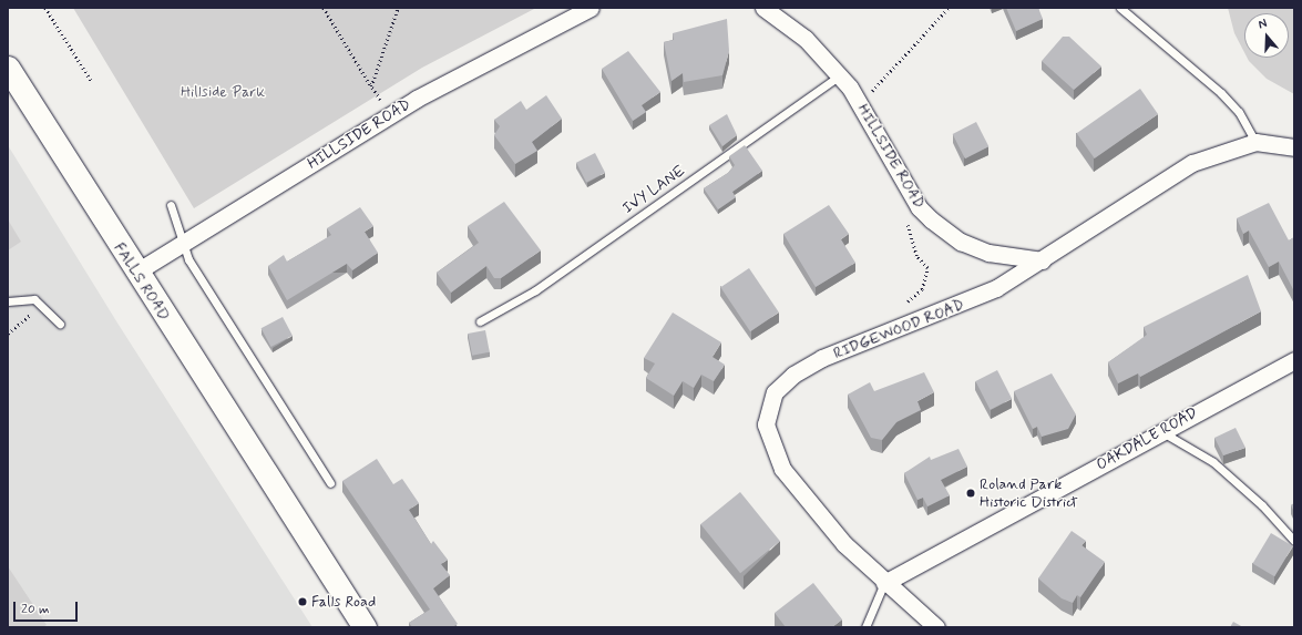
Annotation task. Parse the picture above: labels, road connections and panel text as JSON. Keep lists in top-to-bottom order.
{
  "streets": {
    "main road": ["FALLS ROAD"],
    "street": ["HILLSIDE ROAD", "RIDGEWOOD ROAD", "OAKDALE ROAD"],
    "lane": ["IVY LANE"]
  },
  "crossings": [
    ["HILLSIDE ROAD", "IVY LANE"],
    ["HILLSIDE ROAD", "FALLS ROAD"],
    ["HILLSIDE ROAD", "RIDGEWOOD ROAD"],
    ["RIDGEWOOD ROAD", "OAKDALE ROAD"]
  ],
  "parks": ["Hillside Park"],
  "places": ["Roland Park Historic District", "Falls Road"],
  "scale_bar": "20 m",
  "north": "top"
}
